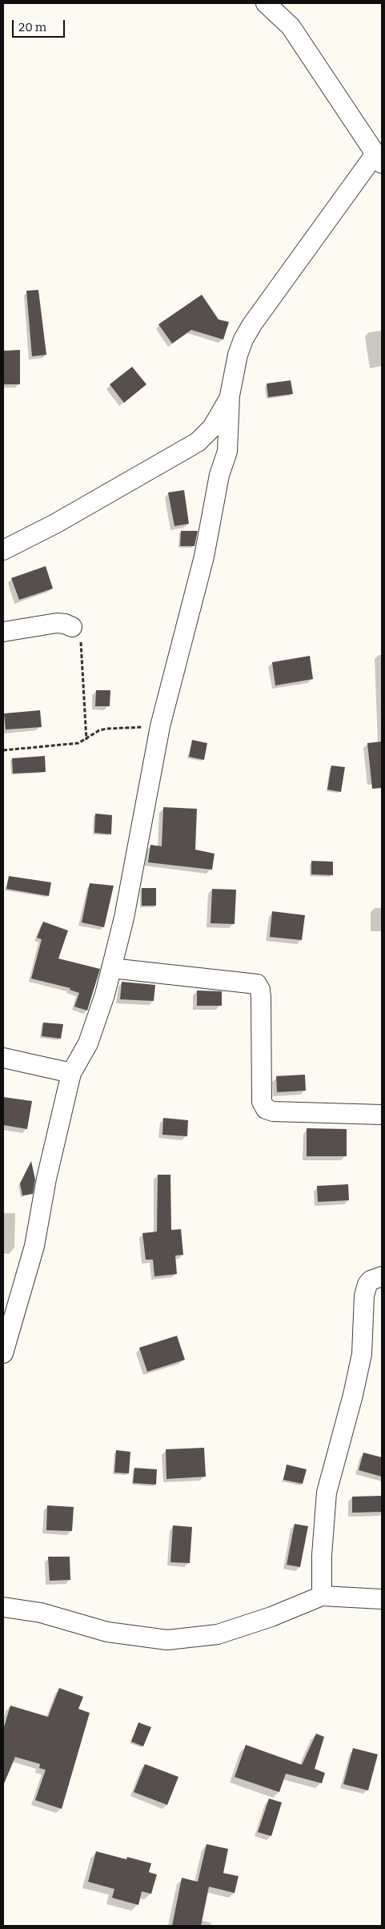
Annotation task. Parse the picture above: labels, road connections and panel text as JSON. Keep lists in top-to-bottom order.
{
  "scale_bar": "20 m"
}
